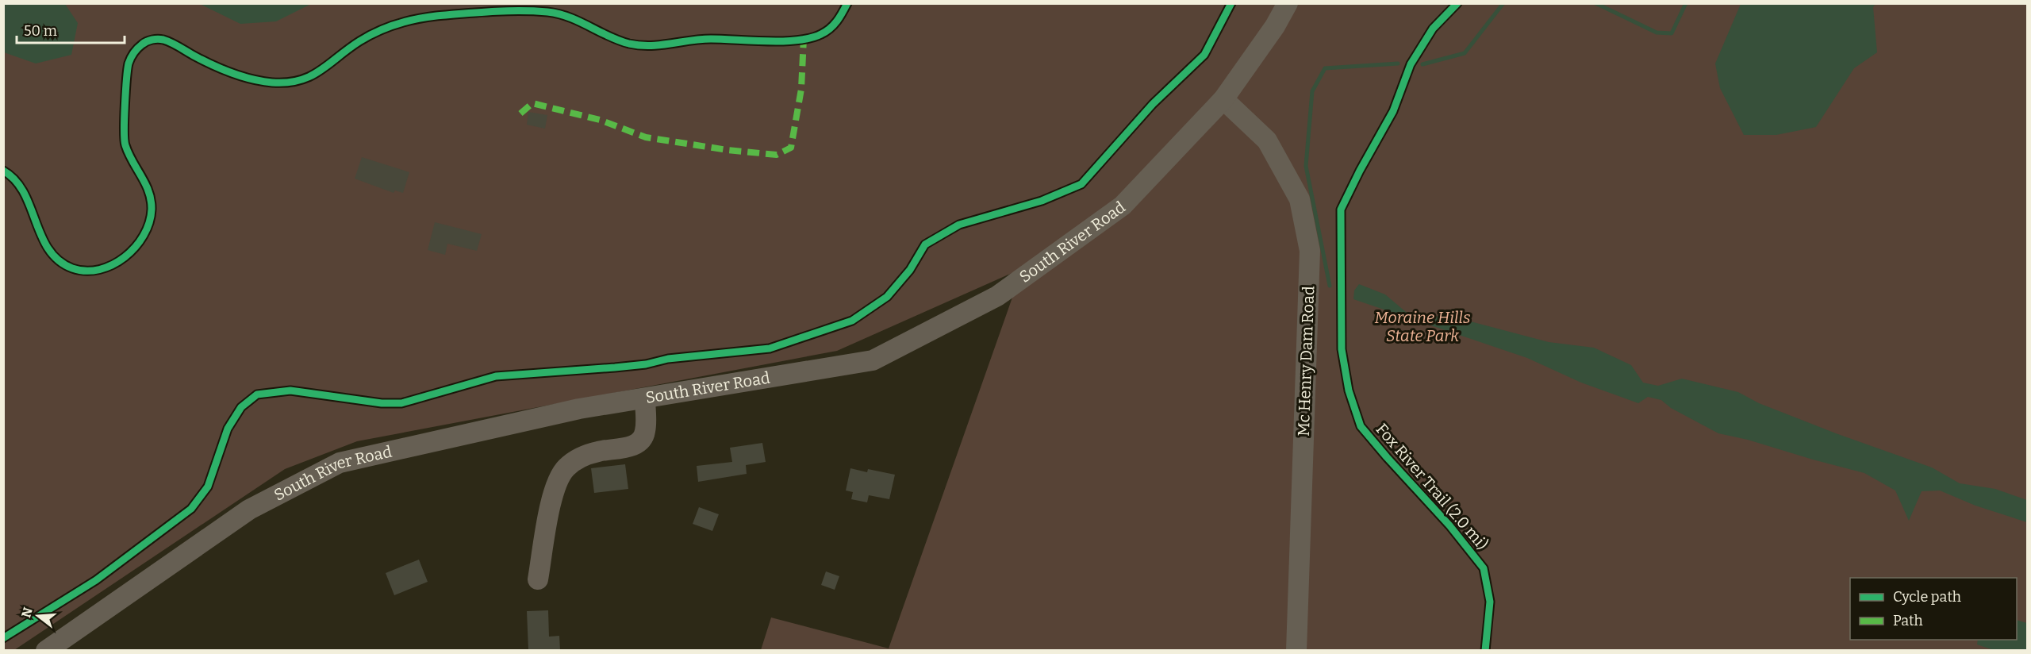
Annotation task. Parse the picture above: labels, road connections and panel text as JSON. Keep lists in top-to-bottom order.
{
  "streets": {
    "street": ["South River Road", "Mc Henry Dam Road"],
    "cycle path": ["Fox River Trail (2.0 mi)"]
  },
  "crossings": [
    ["South River Road", "Mc Henry Dam Road"]
  ],
  "parks": ["Moraine Hills State Park"],
  "legend": ["Cycle path", "Path"],
  "scale_bar": "50 m",
  "north": "left"
}
